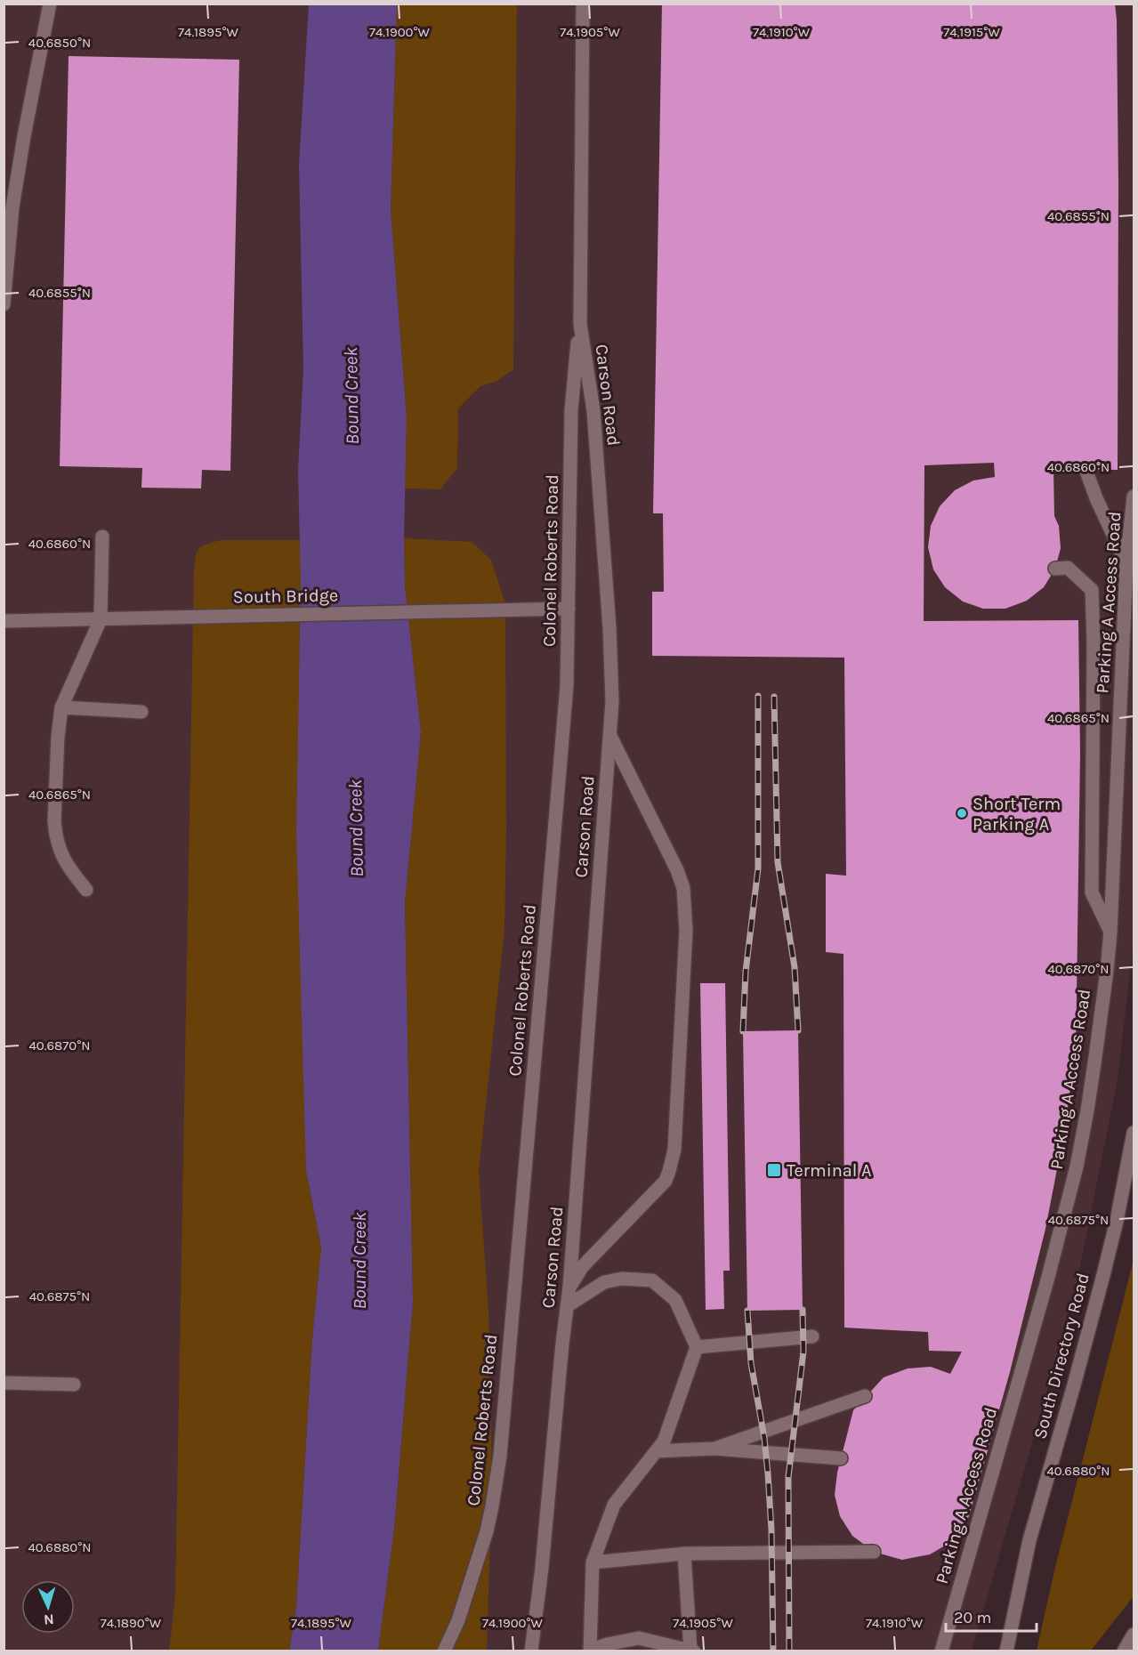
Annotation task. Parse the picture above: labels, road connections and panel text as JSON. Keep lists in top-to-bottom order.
{
  "streets": {
    "street": [
      "Carson Road",
      "Colonel Roberts Road",
      "South Bridge",
      "Parking A Access Road",
      "South Directory Road"
    ]
  },
  "crossings": [
    ["Carson Road", "Colonel Roberts Road"],
    ["Colonel Roberts Road", "South Bridge"]
  ],
  "water": ["Bound Creek"],
  "places": {
    "other": ["Short Term Parking A"],
    "transit": ["Terminal A"]
  },
  "scale_bar": "20 m",
  "north": "bottom",
  "coordinates": [
    "74.1895°W",
    "74.1900°W",
    "74.1905°W",
    "74.1910°W",
    "74.1915°W",
    "40.6850°N",
    "40.6855°N",
    "40.6860°N",
    "40.6865°N",
    "40.6870°N",
    "40.6875°N",
    "40.6880°N",
    "74.1890°W"
  ]
}
